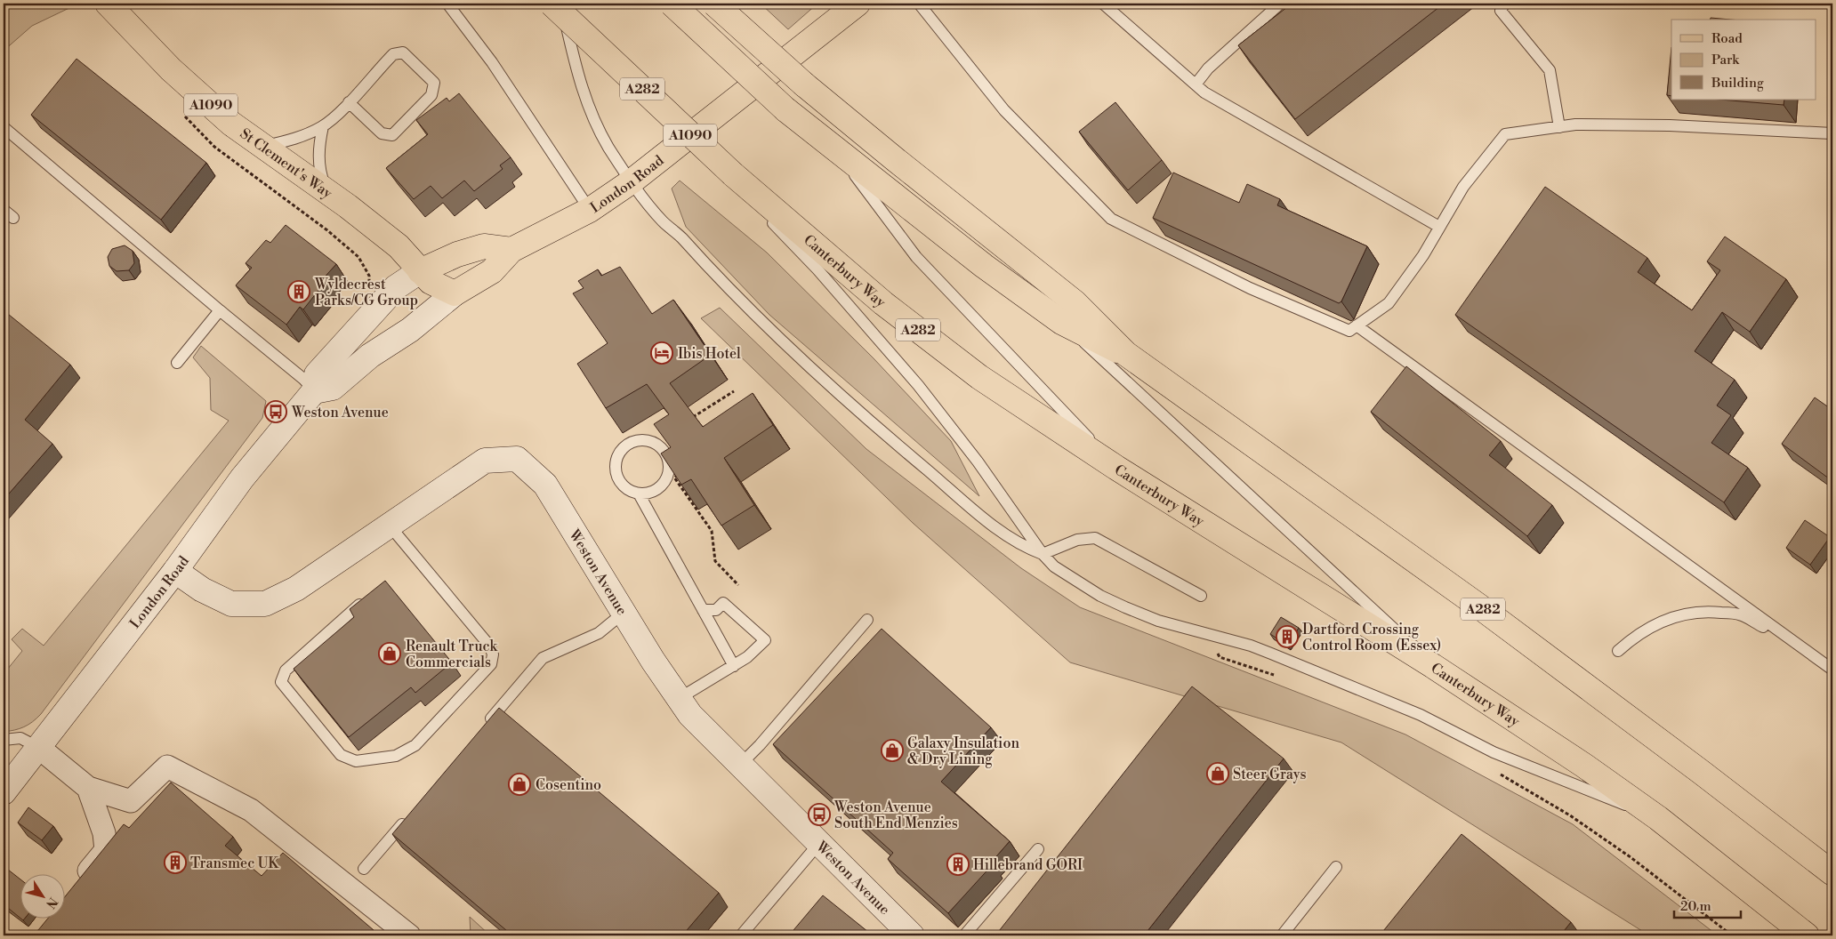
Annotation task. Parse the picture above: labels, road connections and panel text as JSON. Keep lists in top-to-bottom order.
{
  "streets": {
    "main road": [
      "A282",
      "A1090",
      "St Clement's Way",
      "London Road",
      "Canterbury Way"
    ],
    "street": ["Weston Avenue"]
  },
  "crossings": [
    ["St Clement's Way", "London Road"],
    ["London Road", "Weston Avenue"]
  ],
  "places": {
    "building": [
      "Wyldecrest Parks/CG Group",
      "Dartford Crossing Control Room (Essex)",
      "Transmec UK",
      "Hillebrand GORI"
    ],
    "hotel": ["Ibis Hotel"],
    "bus stop": ["Weston Avenue", "Weston Avenue South End Menzies"],
    "shop": [
      "Renault Truck Commercials",
      "Galaxy Insulation & Dry Lining",
      "Steer Grays",
      "Cosentino"
    ]
  },
  "legend": ["Road", "Park", "Building"],
  "scale_bar": "20 m",
  "north": "bottom right"
}
